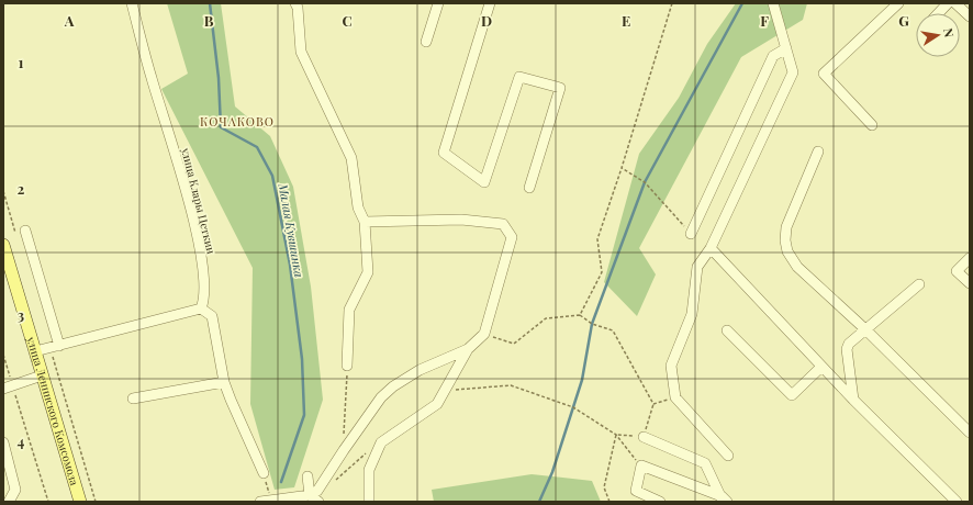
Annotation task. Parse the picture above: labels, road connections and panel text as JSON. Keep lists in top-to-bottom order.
{
  "streets": {
    "main road": ["улица Ленинского Комсомола"],
    "street": ["улица Клары Цеткин"]
  },
  "districts": ["КОЧАКОВО"],
  "water": ["Малая Кувшинка"],
  "north": "right",
  "grid": {
    "columns": [
      "A",
      "B",
      "C",
      "D",
      "E",
      "F",
      "G"
    ],
    "rows": [
      "1",
      "2",
      "3",
      "4"
    ]
  }
}
